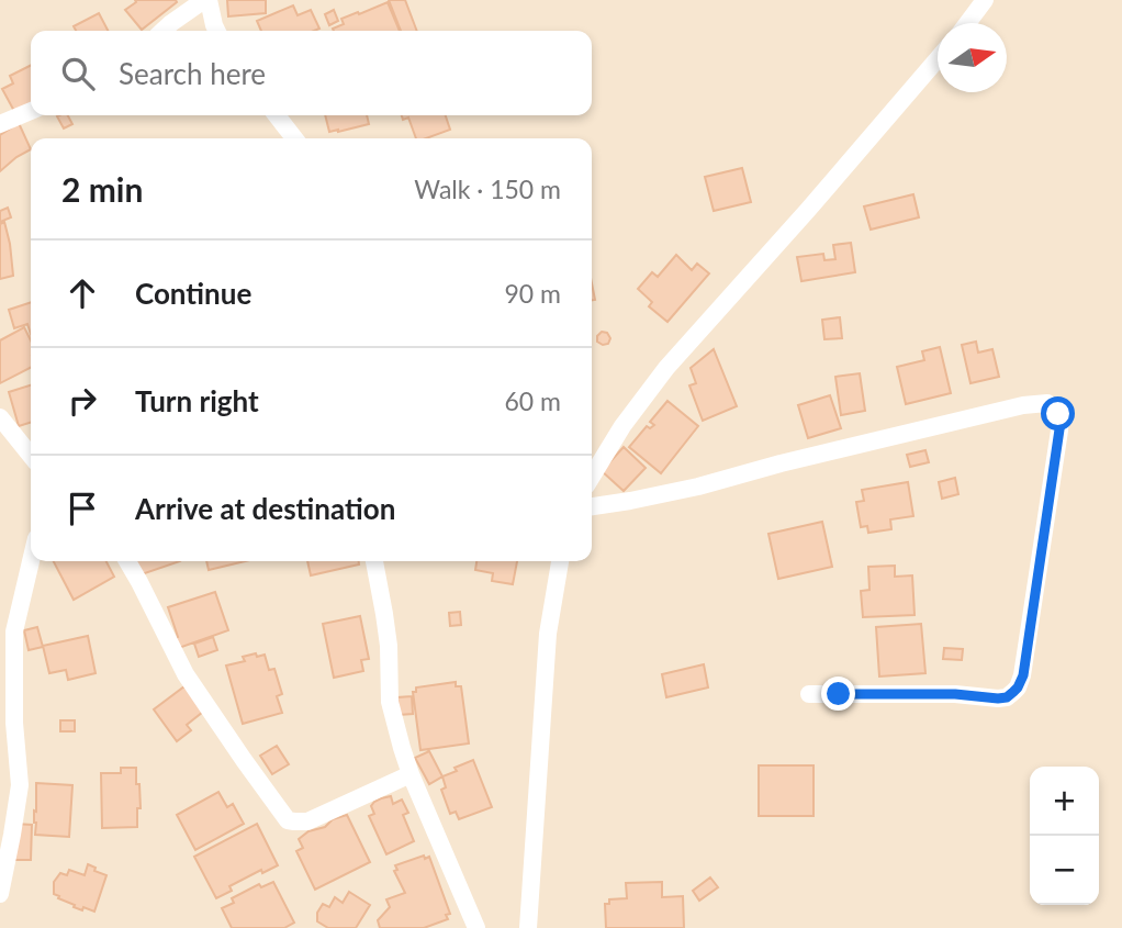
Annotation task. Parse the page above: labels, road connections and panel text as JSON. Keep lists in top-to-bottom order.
{
  "north": "right",
  "page": {
    "search": "Search here",
    "heading": ["2 min", "Walk · 150 m"],
    "list": [
      ["Continue", "90 m"],
      ["Turn right", "60 m"],
      "Arrive at destination"
    ],
    "map_buttons": ["+", "−"]
  }
}
